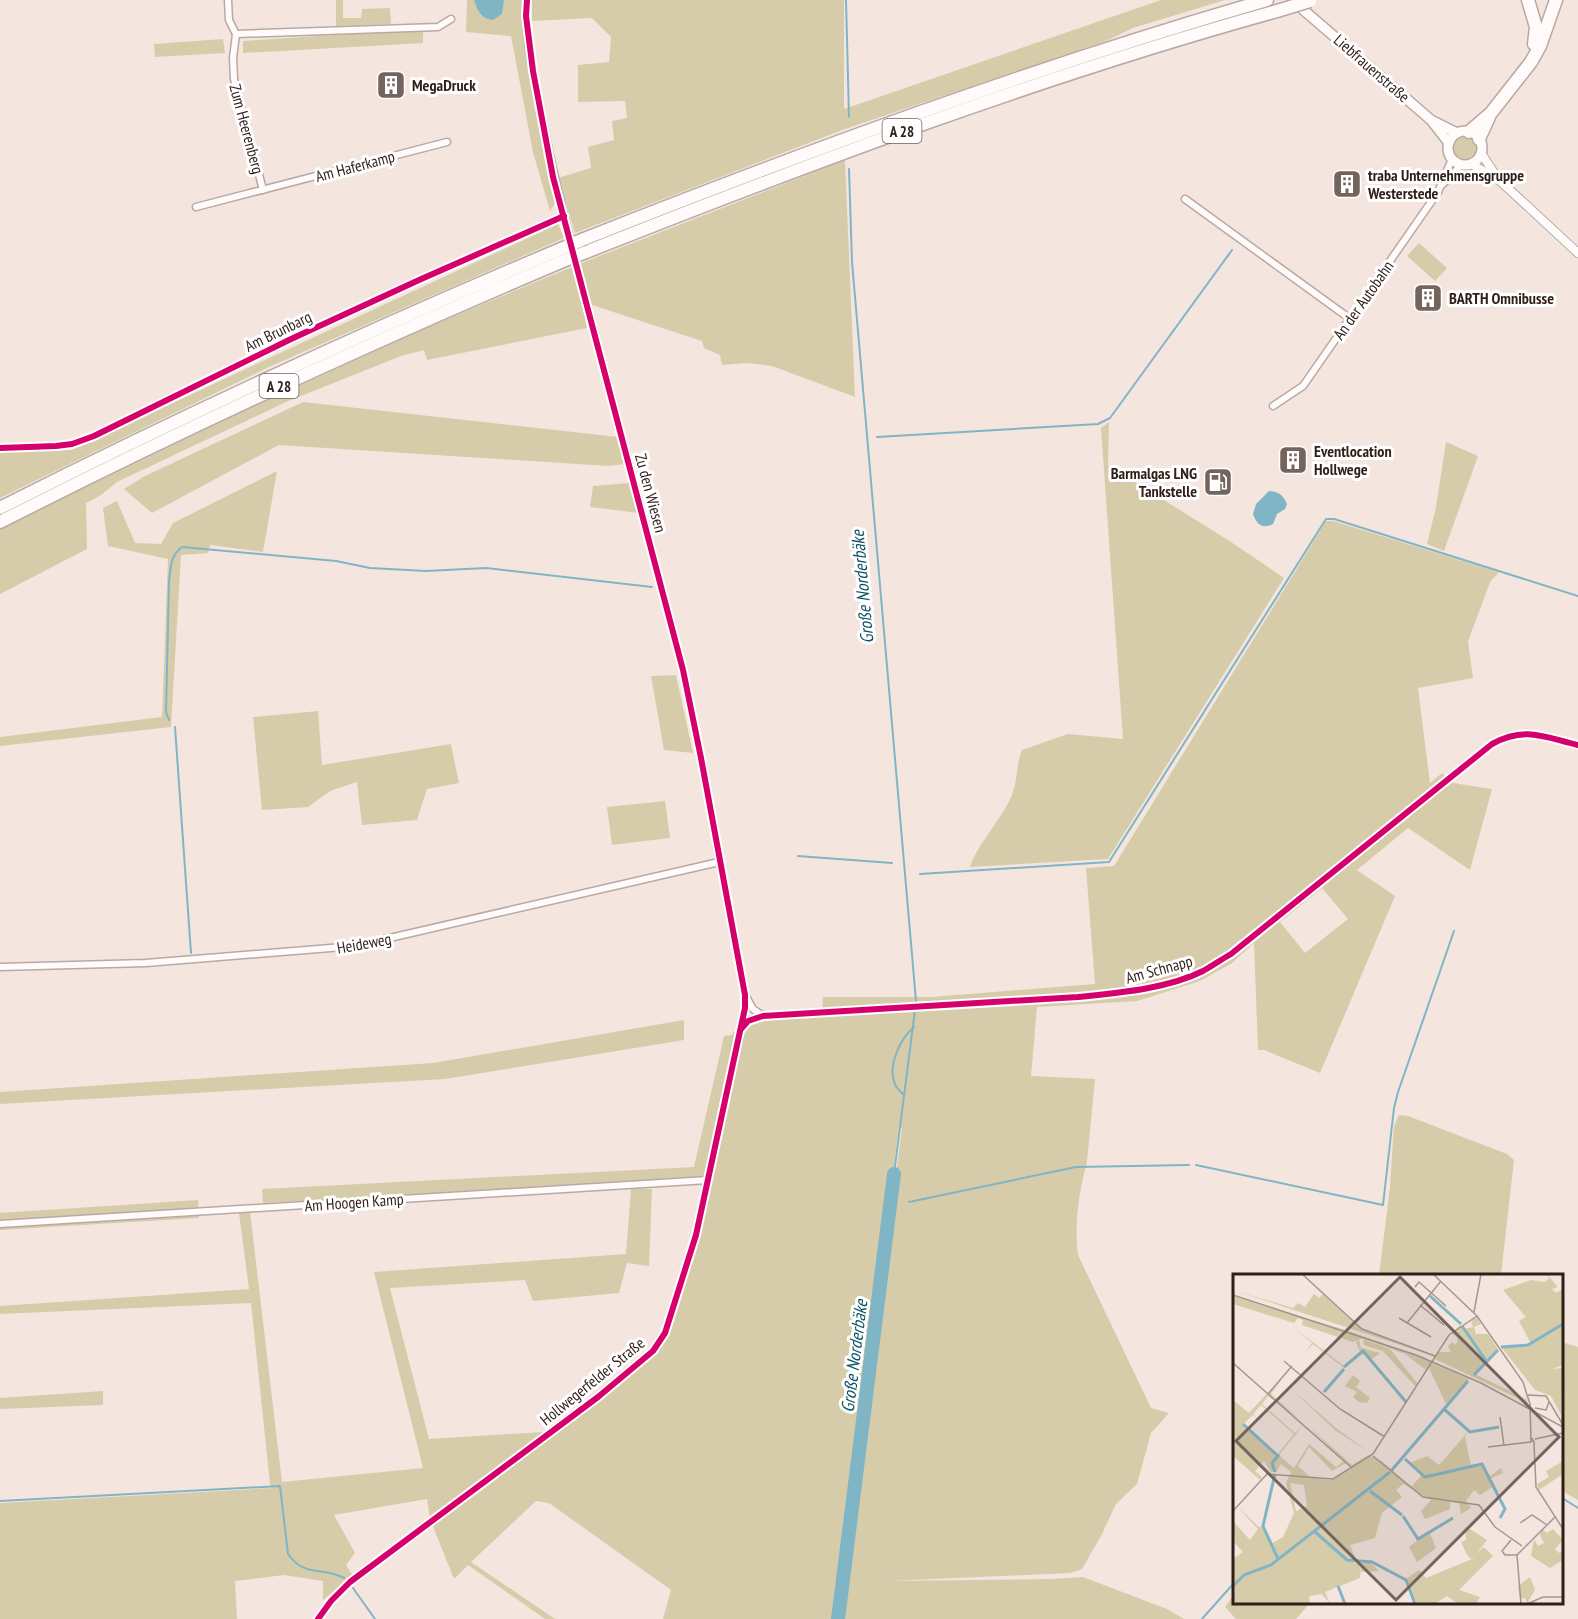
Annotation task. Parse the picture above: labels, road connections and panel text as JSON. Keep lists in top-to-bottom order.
{
  "streets": {
    "highway": ["A 28"],
    "main road": ["Liebfrauenstraße"],
    "street": [
      "Zum Heerenberg",
      "Am Haferkamp",
      "An der Autobahn",
      "Am Brunbarg",
      "Zu den Wiesen",
      "Heideweg",
      "Am Schnapp",
      "Am Hoogen Kamp",
      "Hollwegerfelder Straße"
    ]
  },
  "crossings": [
    ["Liebfrauenstraße", "An der Autobahn"],
    ["Zum Heerenberg", "Am Haferkamp"],
    ["Am Brunbarg", "Zu den Wiesen"],
    ["Zu den Wiesen", "Heideweg"],
    ["Zu den Wiesen", "Hollwegerfelder Straße"],
    ["Am Schnapp", "Hollwegerfelder Straße"],
    ["Am Hoogen Kamp", "Hollwegerfelder Straße"]
  ],
  "water": ["Große Norderbäke"],
  "places": {
    "building": [
      "MegaDruck",
      "traba Unternehmensgruppe Westerstede",
      "BARTH Omnibusse",
      "Eventlocation Hollwege"
    ],
    "fuel station": ["Barmalgas LNG Tankstelle"]
  }
}
